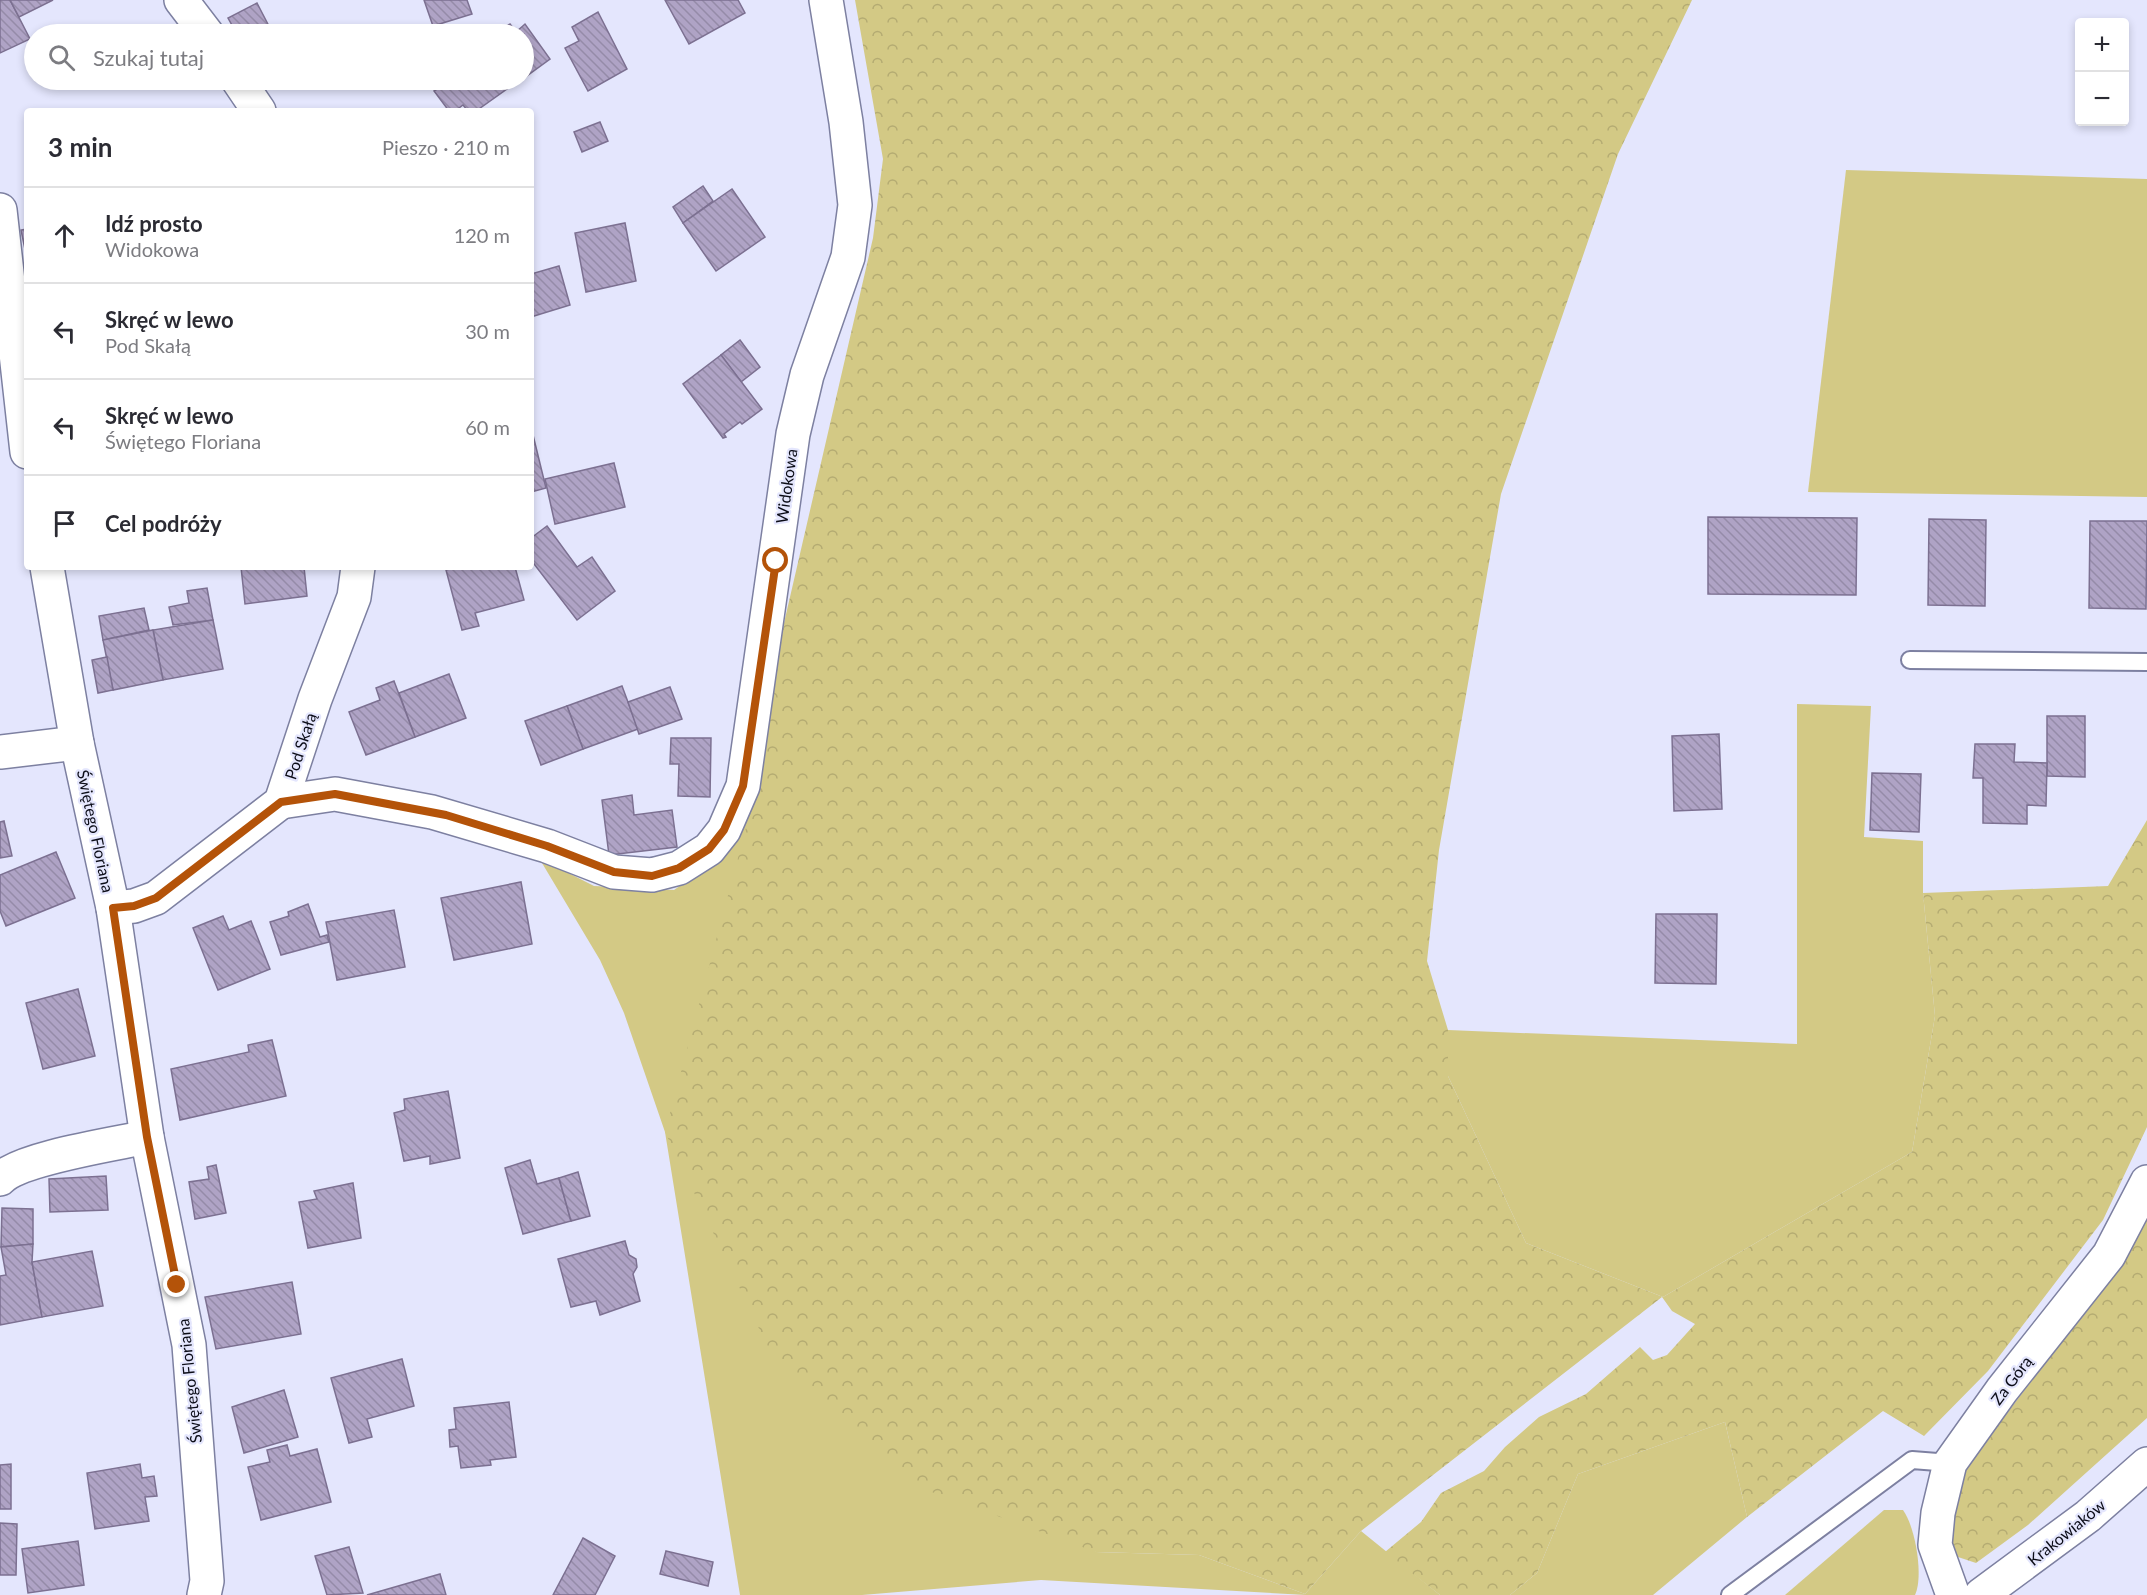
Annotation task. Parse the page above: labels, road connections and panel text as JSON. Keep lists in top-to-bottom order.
{
  "streets": {
    "street": [
      "Widokowa",
      "Pod Skałą",
      "Świętego Floriana",
      "Za Górą",
      "Krakowiaków"
    ]
  },
  "crossings": [
    ["Widokowa", "Pod Skałą"],
    ["Pod Skałą", "Świętego Floriana"]
  ],
  "page": {
    "map_buttons": ["+", "−"],
    "search": "Szukaj tutaj",
    "heading": ["3 min", "Pieszo · 210 m"],
    "list": [
      ["Idź prosto", "Widokowa", "120 m"],
      ["Skręć w lewo", "Pod Skałą", "30 m"],
      ["Skręć w lewo", "Świętego Floriana", "60 m"],
      "Cel podróży"
    ]
  }
}
